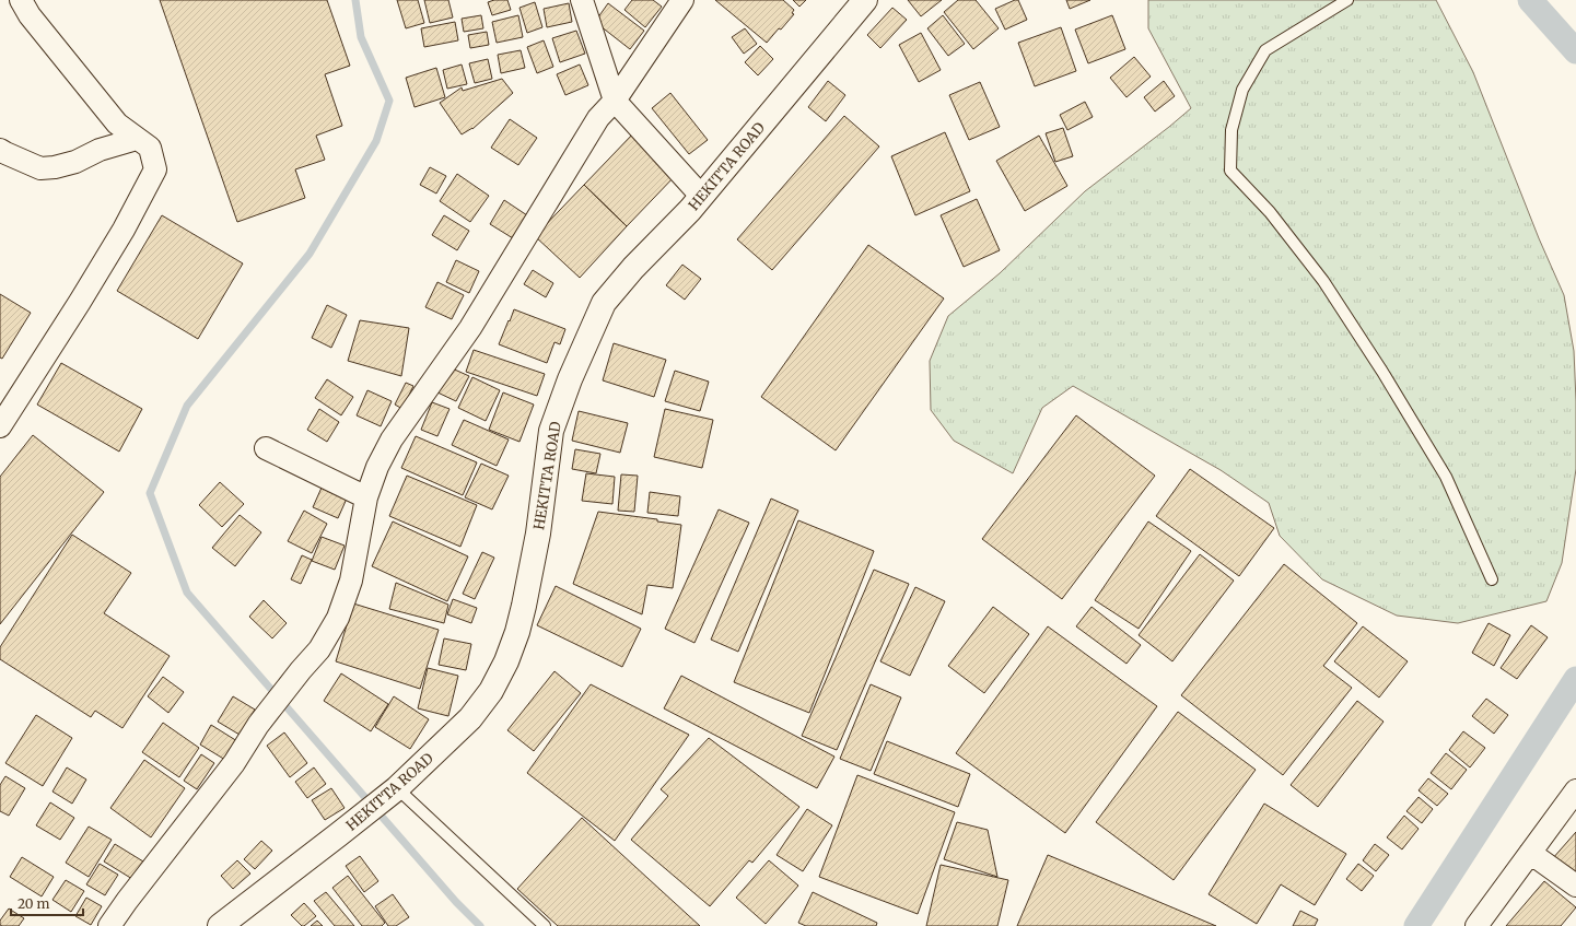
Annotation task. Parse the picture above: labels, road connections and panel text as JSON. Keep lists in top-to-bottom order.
{
  "streets": {
    "main road": ["HEKITTA ROAD"]
  },
  "scale_bar": "20 m"
}
